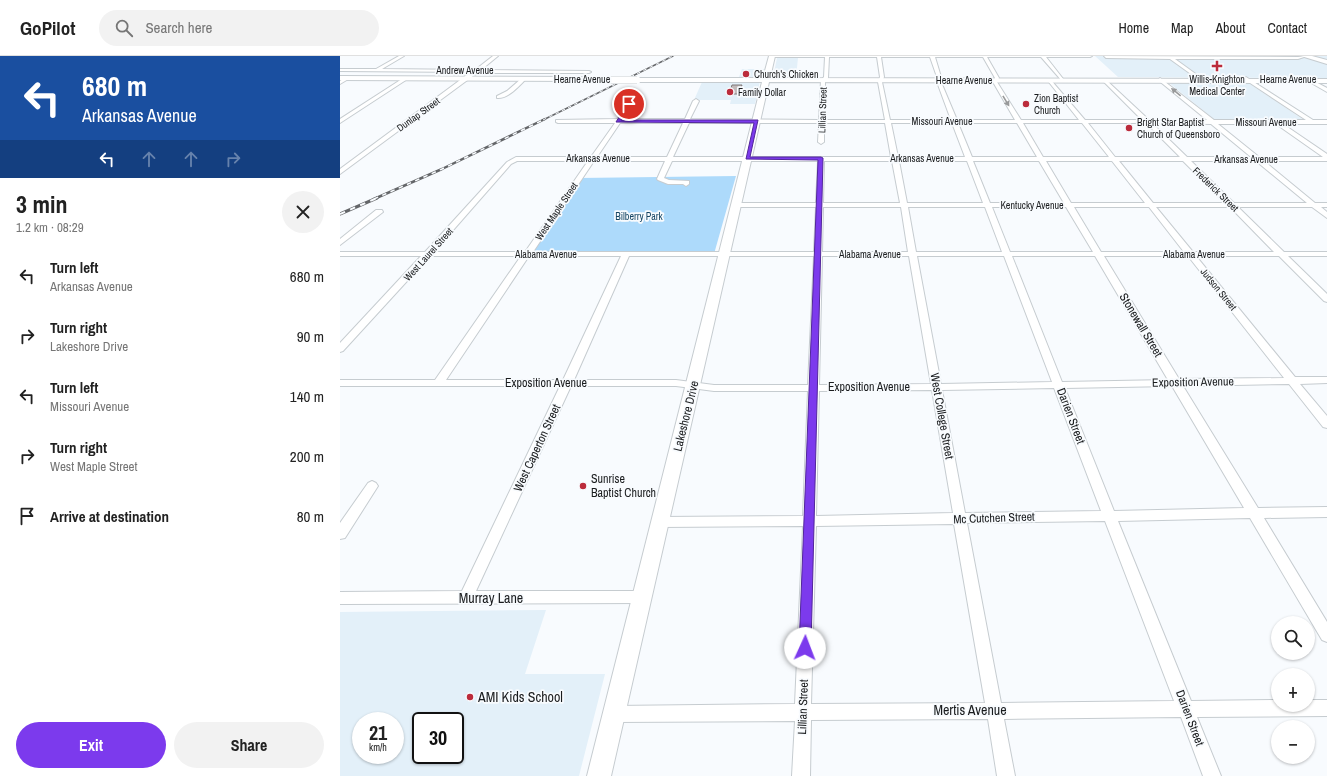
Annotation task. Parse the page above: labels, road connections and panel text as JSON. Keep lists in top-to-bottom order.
{
  "streets": {
    "main road": ["Hearne Avenue", "Lakeshore Drive"],
    "street": [
      "Andrew Avenue",
      "Lillian Street",
      "Dunlap Street",
      "Missouri Avenue",
      "Arkansas Avenue",
      "Frederick Street",
      "Kentucky Avenue",
      "West Maple Street",
      "West Laurel Street",
      "Alabama Avenue",
      "Judson Street",
      "Stonewall Street",
      "Exposition Avenue",
      "West College Street",
      "Darien Street",
      "West Caperton Street",
      "Mc Cutchen Street",
      "Murray Lane",
      "Mertis Avenue"
    ]
  },
  "crossings": [
    ["Andrew Avenue", "Dunlap Street"],
    ["Hearne Avenue", "Lillian Street"],
    ["Hearne Avenue", "Dunlap Street"],
    ["Hearne Avenue", "Frederick Street"],
    ["Hearne Avenue", "Judson Street"],
    ["Hearne Avenue", "Stonewall Street"],
    ["Hearne Avenue", "Lakeshore Drive"],
    ["Hearne Avenue", "West College Street"],
    ["Hearne Avenue", "Darien Street"],
    ["Lillian Street", "Missouri Avenue"],
    ["Lillian Street", "Arkansas Avenue"],
    ["Lillian Street", "Kentucky Avenue"],
    ["Lillian Street", "Alabama Avenue"],
    ["Lillian Street", "Exposition Avenue"],
    ["Lillian Street", "Mc Cutchen Street"],
    ["Lillian Street", "Mertis Avenue"],
    ["Missouri Avenue", "Frederick Street"],
    ["Missouri Avenue", "West Maple Street"],
    ["Missouri Avenue", "Judson Street"],
    ["Missouri Avenue", "Stonewall Street"],
    ["Missouri Avenue", "Lakeshore Drive"],
    ["Missouri Avenue", "West College Street"],
    ["Missouri Avenue", "Darien Street"],
    ["Arkansas Avenue", "Frederick Street"],
    ["Arkansas Avenue", "West Maple Street"],
    ["Arkansas Avenue", "West Laurel Street"],
    ["Arkansas Avenue", "Judson Street"],
    ["Arkansas Avenue", "Stonewall Street"],
    ["Arkansas Avenue", "Lakeshore Drive"],
    ["Arkansas Avenue", "West College Street"],
    ["Arkansas Avenue", "Darien Street"],
    ["Frederick Street", "Kentucky Avenue"],
    ["Frederick Street", "Alabama Avenue"],
    ["Kentucky Avenue", "Judson Street"],
    ["Kentucky Avenue", "Stonewall Street"],
    ["Kentucky Avenue", "Lakeshore Drive"],
    ["Kentucky Avenue", "West College Street"],
    ["Kentucky Avenue", "Darien Street"],
    ["West Maple Street", "Alabama Avenue"],
    ["West Maple Street", "Exposition Avenue"],
    ["West Laurel Street", "Alabama Avenue"],
    ["Alabama Avenue", "Judson Street"],
    ["Alabama Avenue", "Stonewall Street"],
    ["Alabama Avenue", "Lakeshore Drive"],
    ["Alabama Avenue", "West College Street"],
    ["Alabama Avenue", "Darien Street"],
    ["Alabama Avenue", "West Caperton Street"],
    ["Judson Street", "Exposition Avenue"],
    ["Stonewall Street", "Exposition Avenue"],
    ["Stonewall Street", "Mc Cutchen Street"],
    ["Exposition Avenue", "Lakeshore Drive"],
    ["Exposition Avenue", "West College Street"],
    ["Exposition Avenue", "Darien Street"],
    ["Exposition Avenue", "West Caperton Street"],
    ["Lakeshore Drive", "Mc Cutchen Street"],
    ["Lakeshore Drive", "Murray Lane"],
    ["Lakeshore Drive", "Mertis Avenue"],
    ["West College Street", "Mc Cutchen Street"],
    ["West College Street", "Mertis Avenue"],
    ["Darien Street", "Mc Cutchen Street"],
    ["Darien Street", "Mertis Avenue"],
    ["West Caperton Street", "Murray Lane"]
  ],
  "parks": ["Bilberry Park"],
  "places": {
    "health": ["Willis-Knighton Medical Center"],
    "other": [
      "Church's Chicken",
      "Family Dollar",
      "Zion Baptist Church",
      "Bright Star Baptist Church of Queensboro",
      "Sunrise Baptist Church",
      "AMI Kids School"
    ]
  },
  "page": {
    "header": "GoPilot",
    "search": "Search here",
    "nav": [
      "Home",
      "Map",
      "About",
      "Contact"
    ],
    "turn": ["680 m", "Arkansas Avenue"],
    "heading": ["3 min", "1.2 km · 08:29"],
    "list": [
      {
        "name": "Turn left",
        "note": "Arkansas Avenue",
        "value": "680 m"
      },
      {
        "name": "Turn right",
        "note": "Lakeshore Drive",
        "value": "90 m"
      },
      {
        "name": "Turn left",
        "note": "Missouri Avenue",
        "value": "140 m"
      },
      {
        "name": "Turn right",
        "note": "West Maple Street",
        "value": "200 m"
      },
      {
        "name": "Arrive at destination",
        "value": "80 m"
      }
    ],
    "map_buttons": ["+", "−"],
    "speed": "21 km/h",
    "limit": "30",
    "buttons": ["Exit", "Share"]
  }
}
